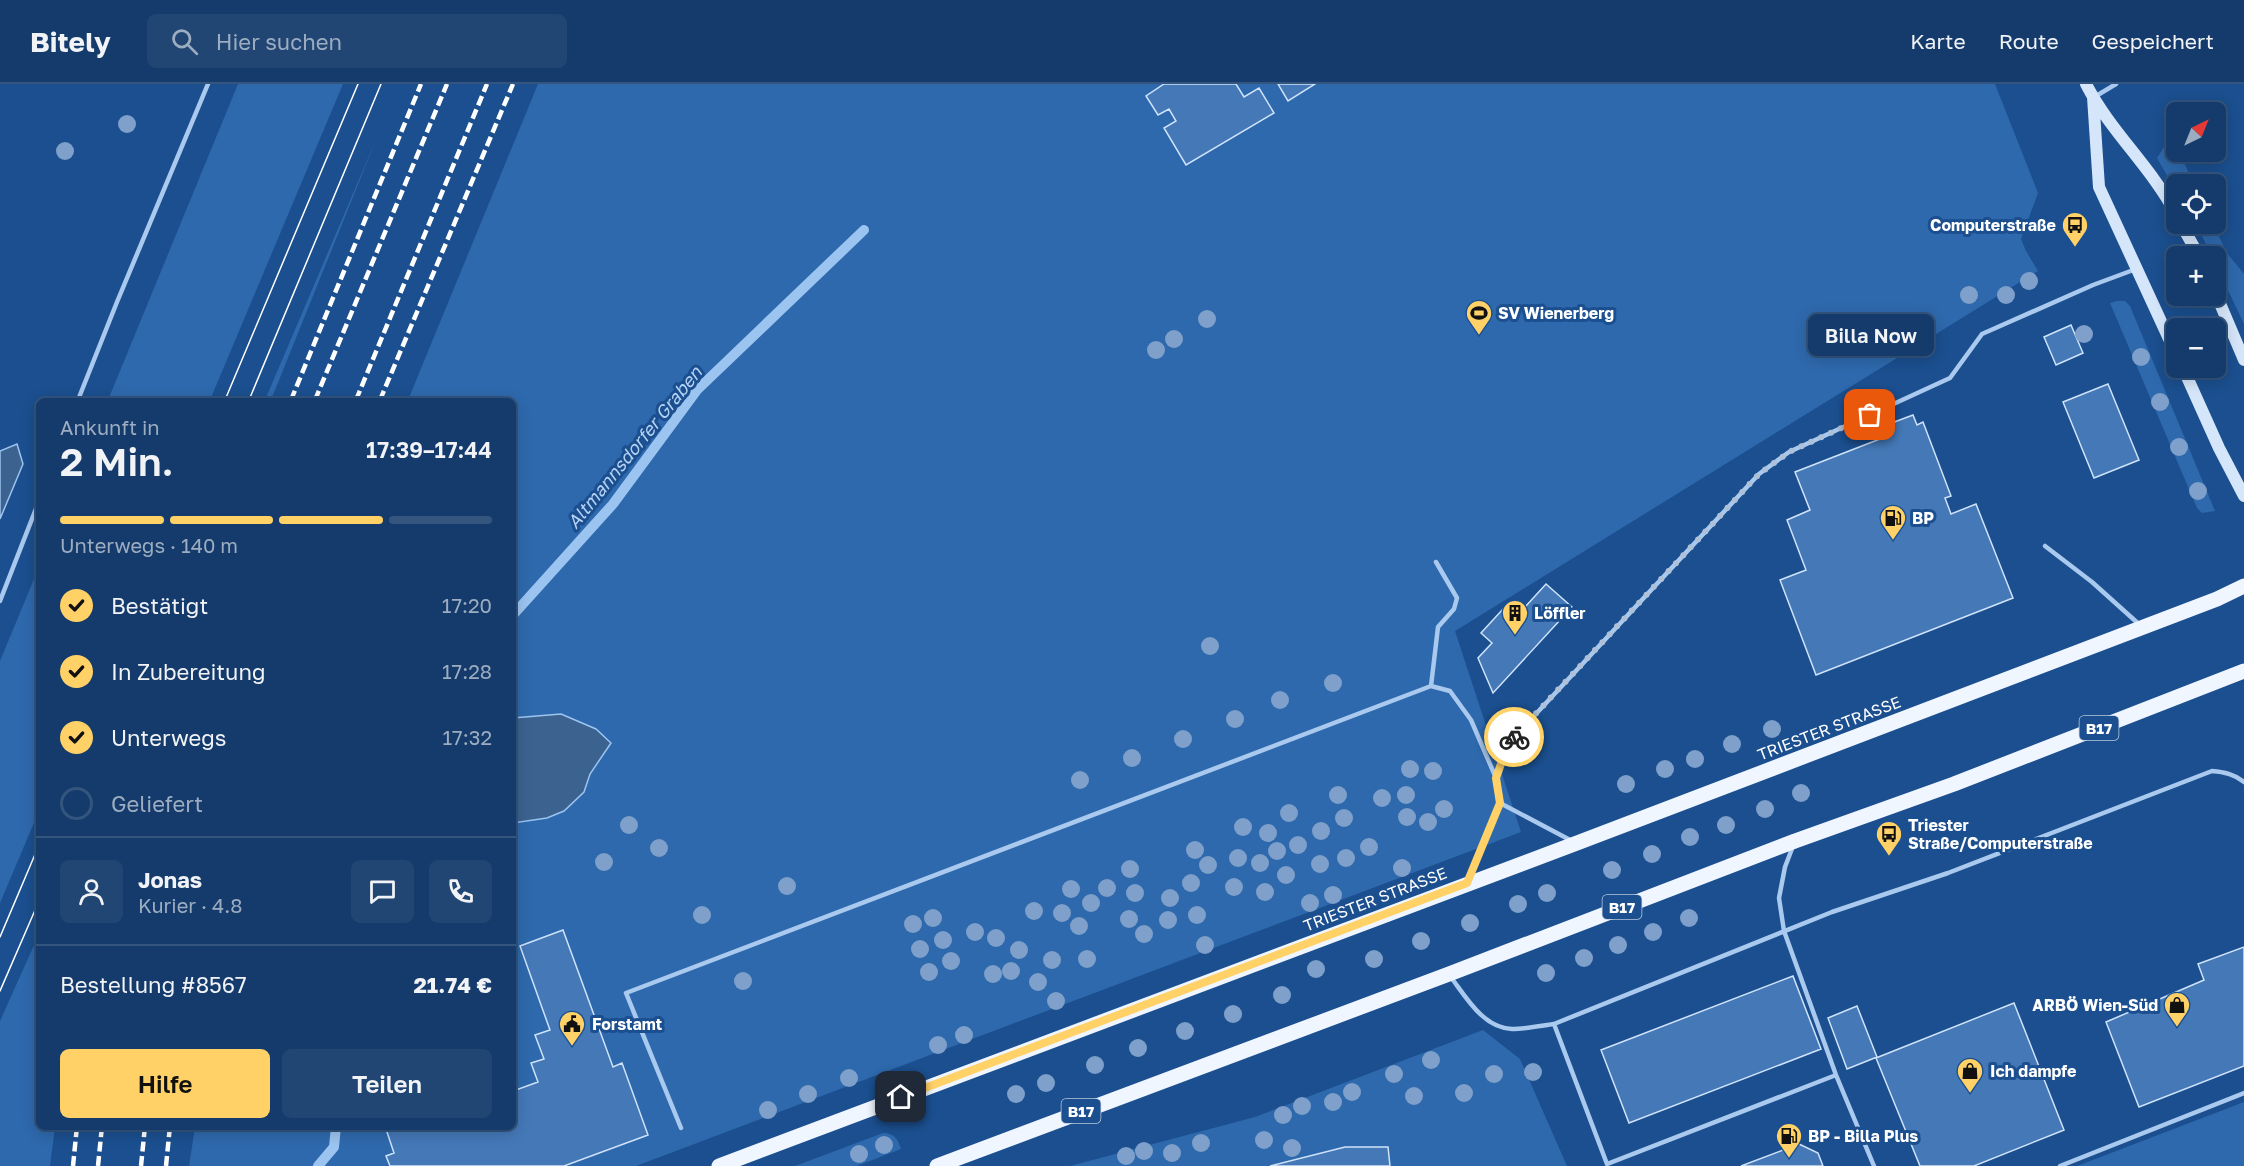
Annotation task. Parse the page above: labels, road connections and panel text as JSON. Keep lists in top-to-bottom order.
{
  "streets": {
    "main road": ["TRIESTER STRASSE", "B17"]
  },
  "water": ["Altmannsdorfer Graben"],
  "places": {
    "bus stop": ["Computerstraße", "Triester Straße/Computerstraße"],
    "sports": ["SV Wienerberg"],
    "other": ["Billa Now"],
    "fuel station": ["BP", "BP - Billa Plus"],
    "building": ["Löffler"],
    "shop": ["ARBÖ Wien-Süd", "Ich dampfe"],
    "public building": ["Forstamt"]
  },
  "north": "top right",
  "page": {
    "header": "Bitely",
    "search": "Hier suchen",
    "nav": ["Karte", "Route", "Gespeichert"],
    "map_buttons": ["+", "−"],
    "bubble": "Billa Now",
    "heading": ["2 Min.", "Ankunft in", "17:39–17:44"],
    "panel": [
      "Jonas",
      "Kurier · 4.8",
      "Bestellung #8567",
      "21.74 €"
    ],
    "bar": "Unterwegs · 140 m",
    "list": [
      ["Bestätigt", "17:20"],
      ["In Zubereitung", "17:28"],
      ["Unterwegs", "17:32"],
      "Geliefert"
    ],
    "buttons": ["Hilfe", "Teilen"]
  }
}
